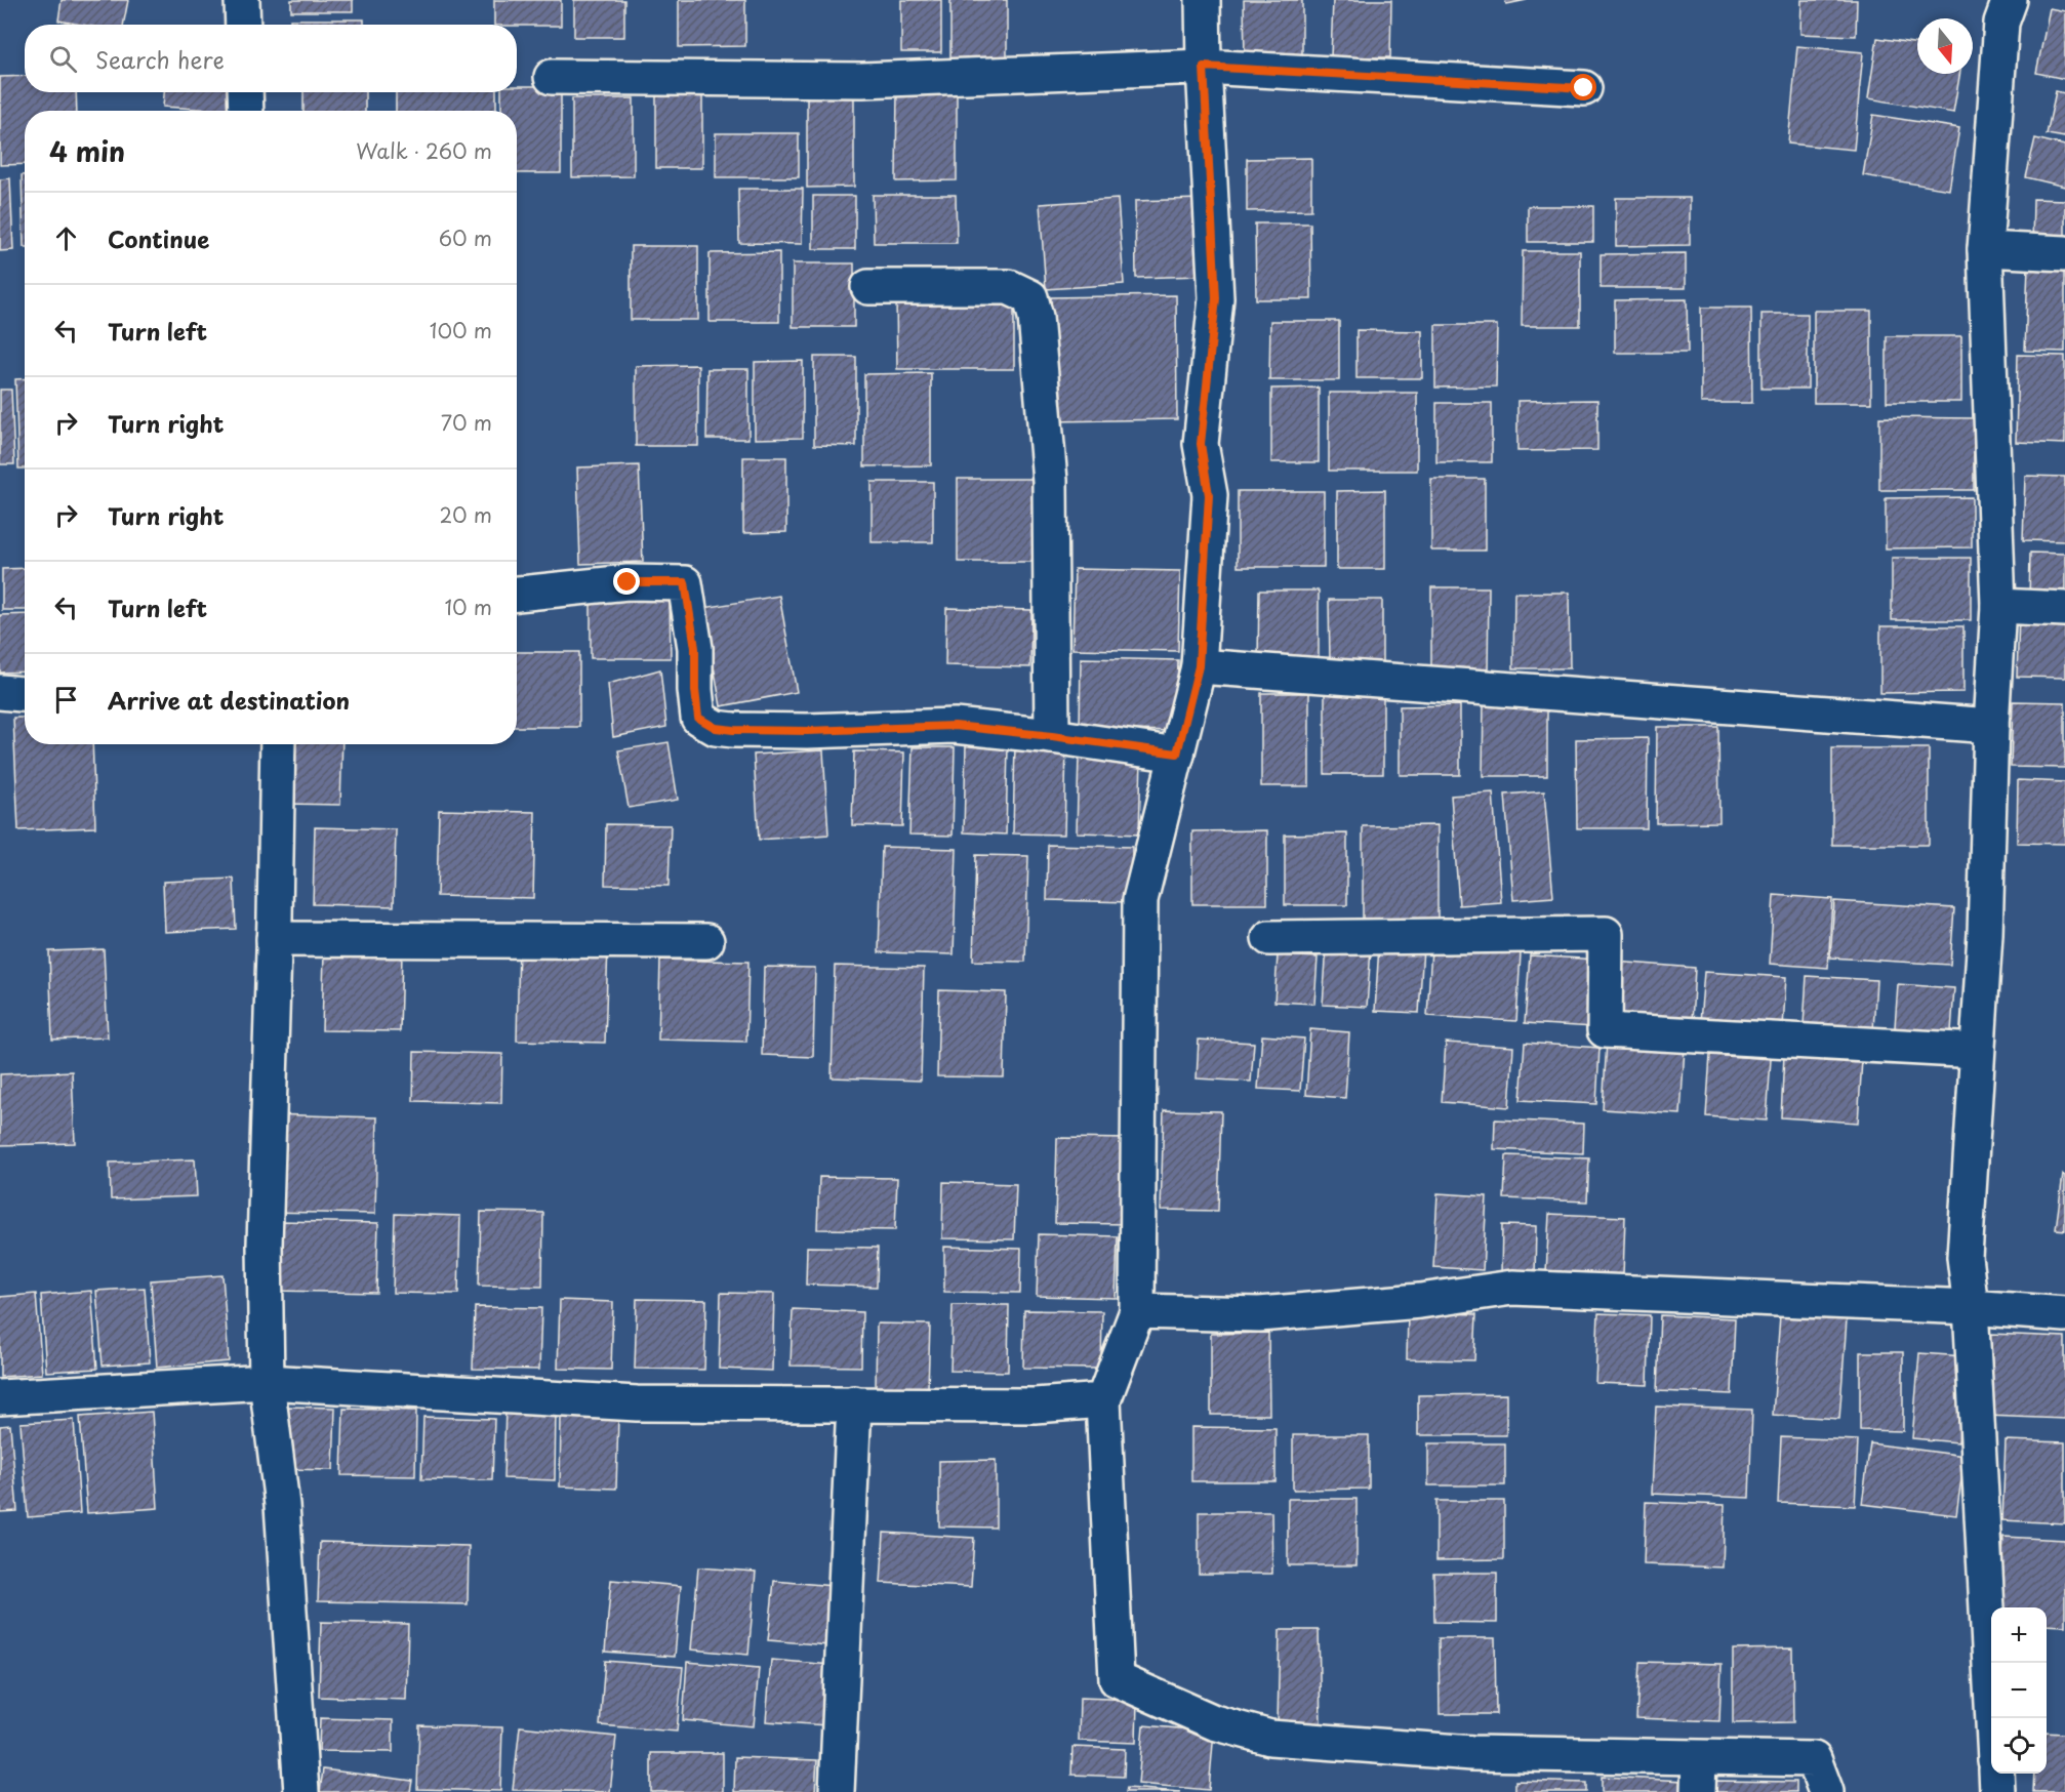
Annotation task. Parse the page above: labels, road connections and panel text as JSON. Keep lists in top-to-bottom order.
{
  "north": "bottom",
  "page": {
    "search": "Search here",
    "heading": ["4 min", "Walk · 260 m"],
    "list": [
      ["Continue", "60 m"],
      ["Turn left", "100 m"],
      ["Turn right", "70 m"],
      ["Turn right", "20 m"],
      ["Turn left", "10 m"],
      "Arrive at destination"
    ],
    "map_buttons": ["+", "−"]
  }
}
